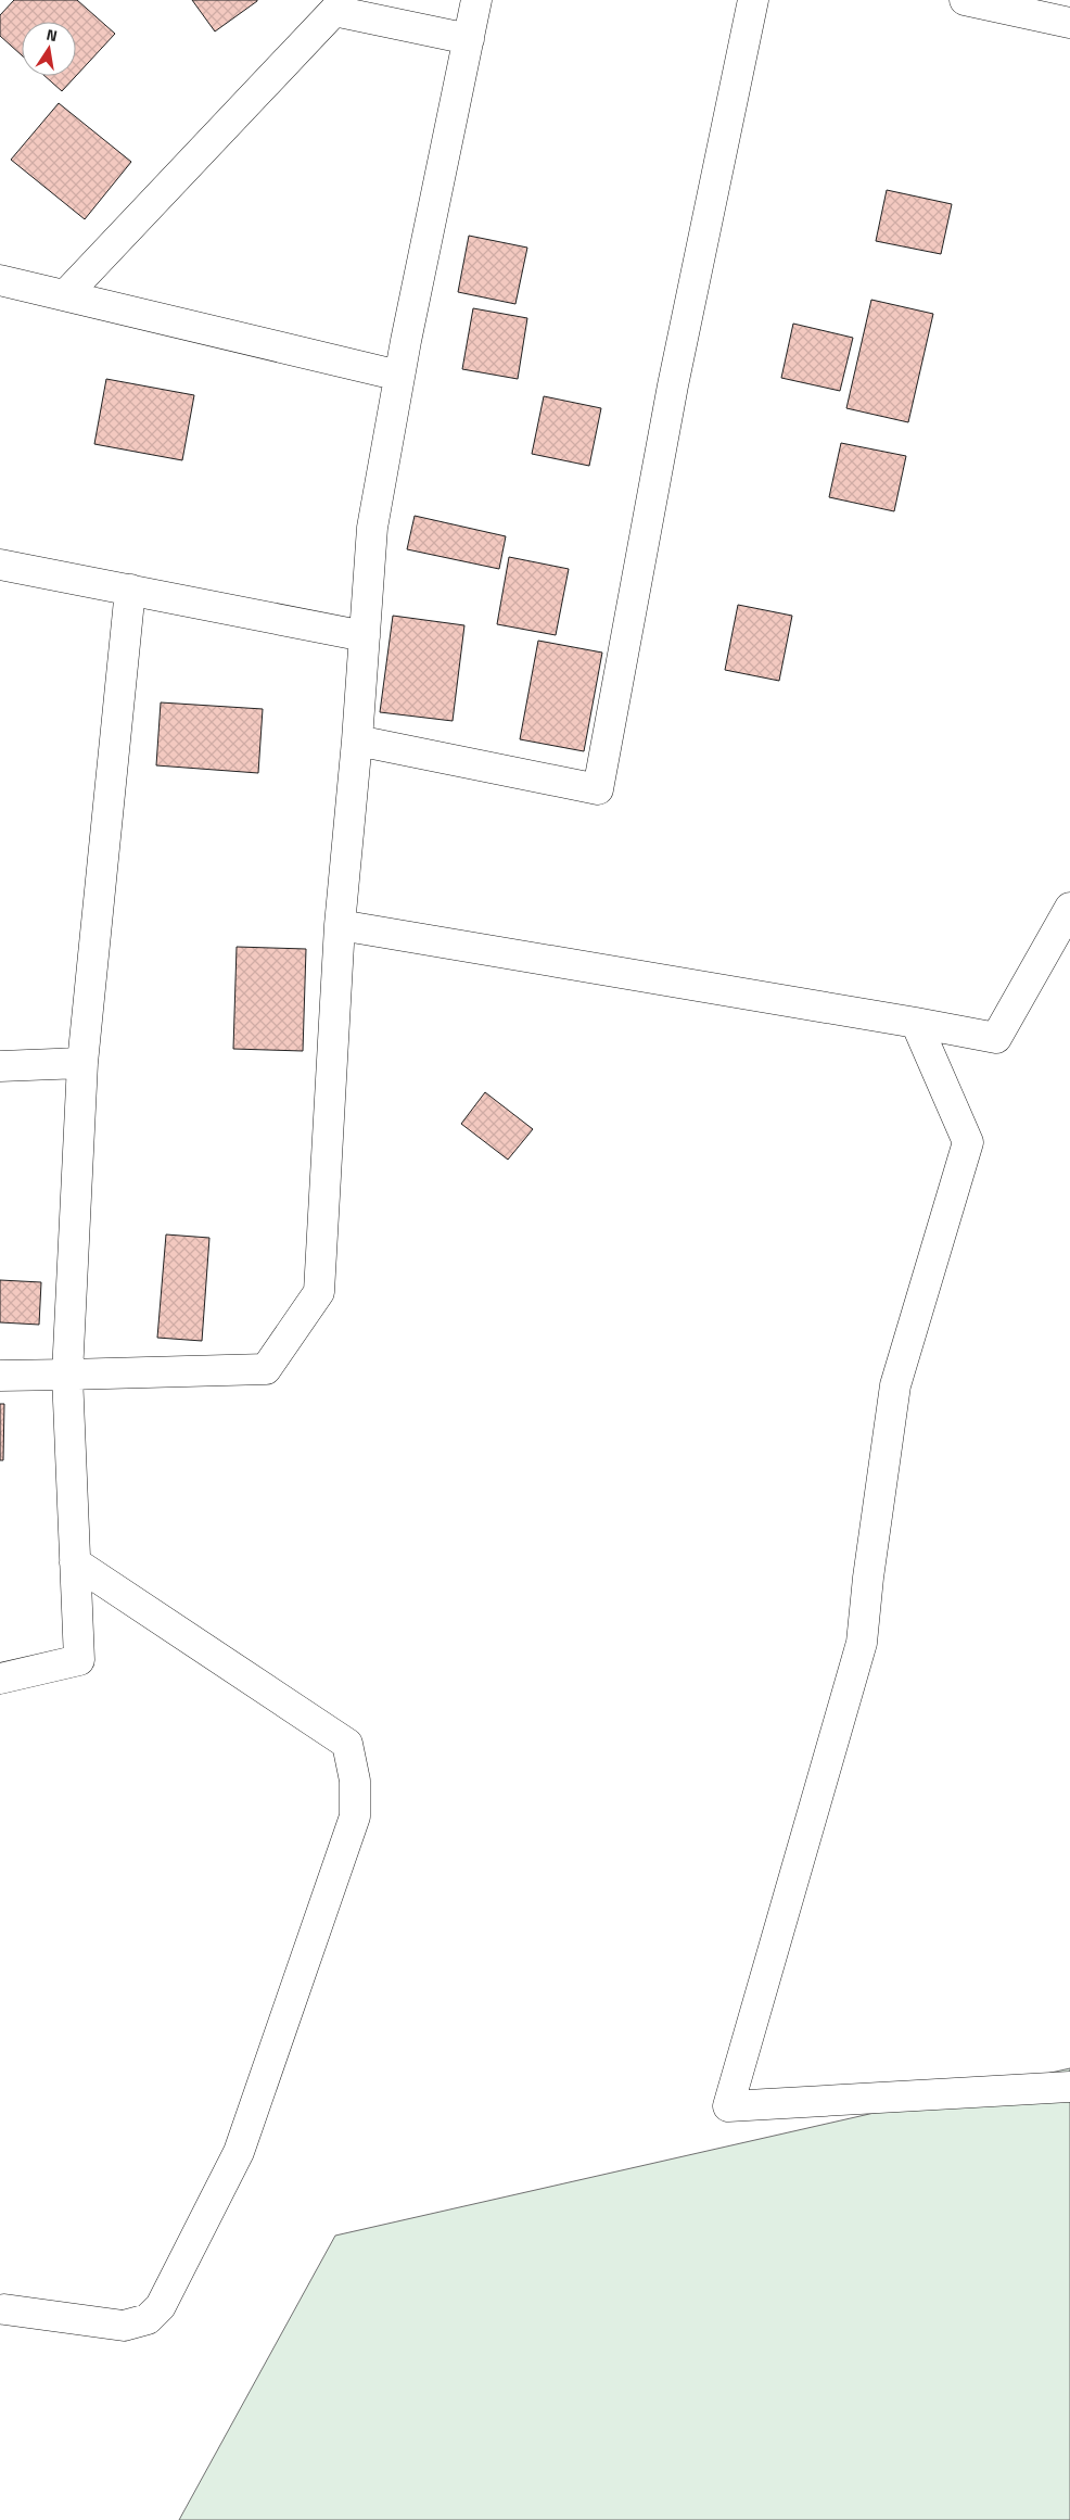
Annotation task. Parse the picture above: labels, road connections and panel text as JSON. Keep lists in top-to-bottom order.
{
  "north": "top"
}
